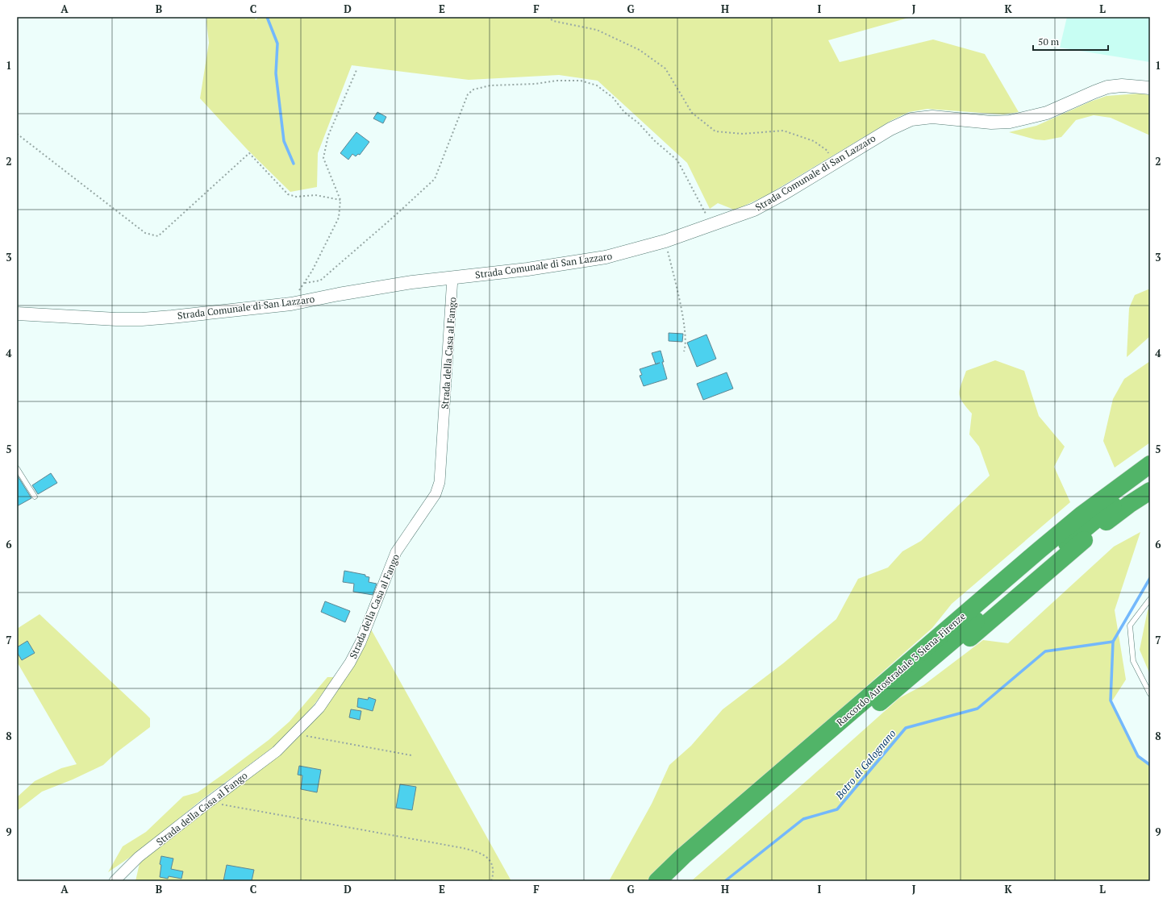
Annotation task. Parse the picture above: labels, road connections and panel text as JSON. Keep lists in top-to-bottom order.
{
  "streets": {
    "highway": ["Raccordo Autostradale 3 Siena-Firenze"],
    "street": ["Strada Comunale di San Lazzaro", "Strada della Casa al Fango"]
  },
  "crossings": [
    ["Strada Comunale di San Lazzaro", "Strada della Casa al Fango"]
  ],
  "water": ["Botro di Galognano"],
  "scale_bar": "50 m",
  "grid": {
    "columns": [
      "A",
      "B",
      "C",
      "D",
      "E",
      "F",
      "G",
      "H",
      "I",
      "J",
      "K",
      "L"
    ],
    "rows": [
      "1",
      "2",
      "3",
      "4",
      "5",
      "6",
      "7",
      "8",
      "9"
    ]
  }
}
